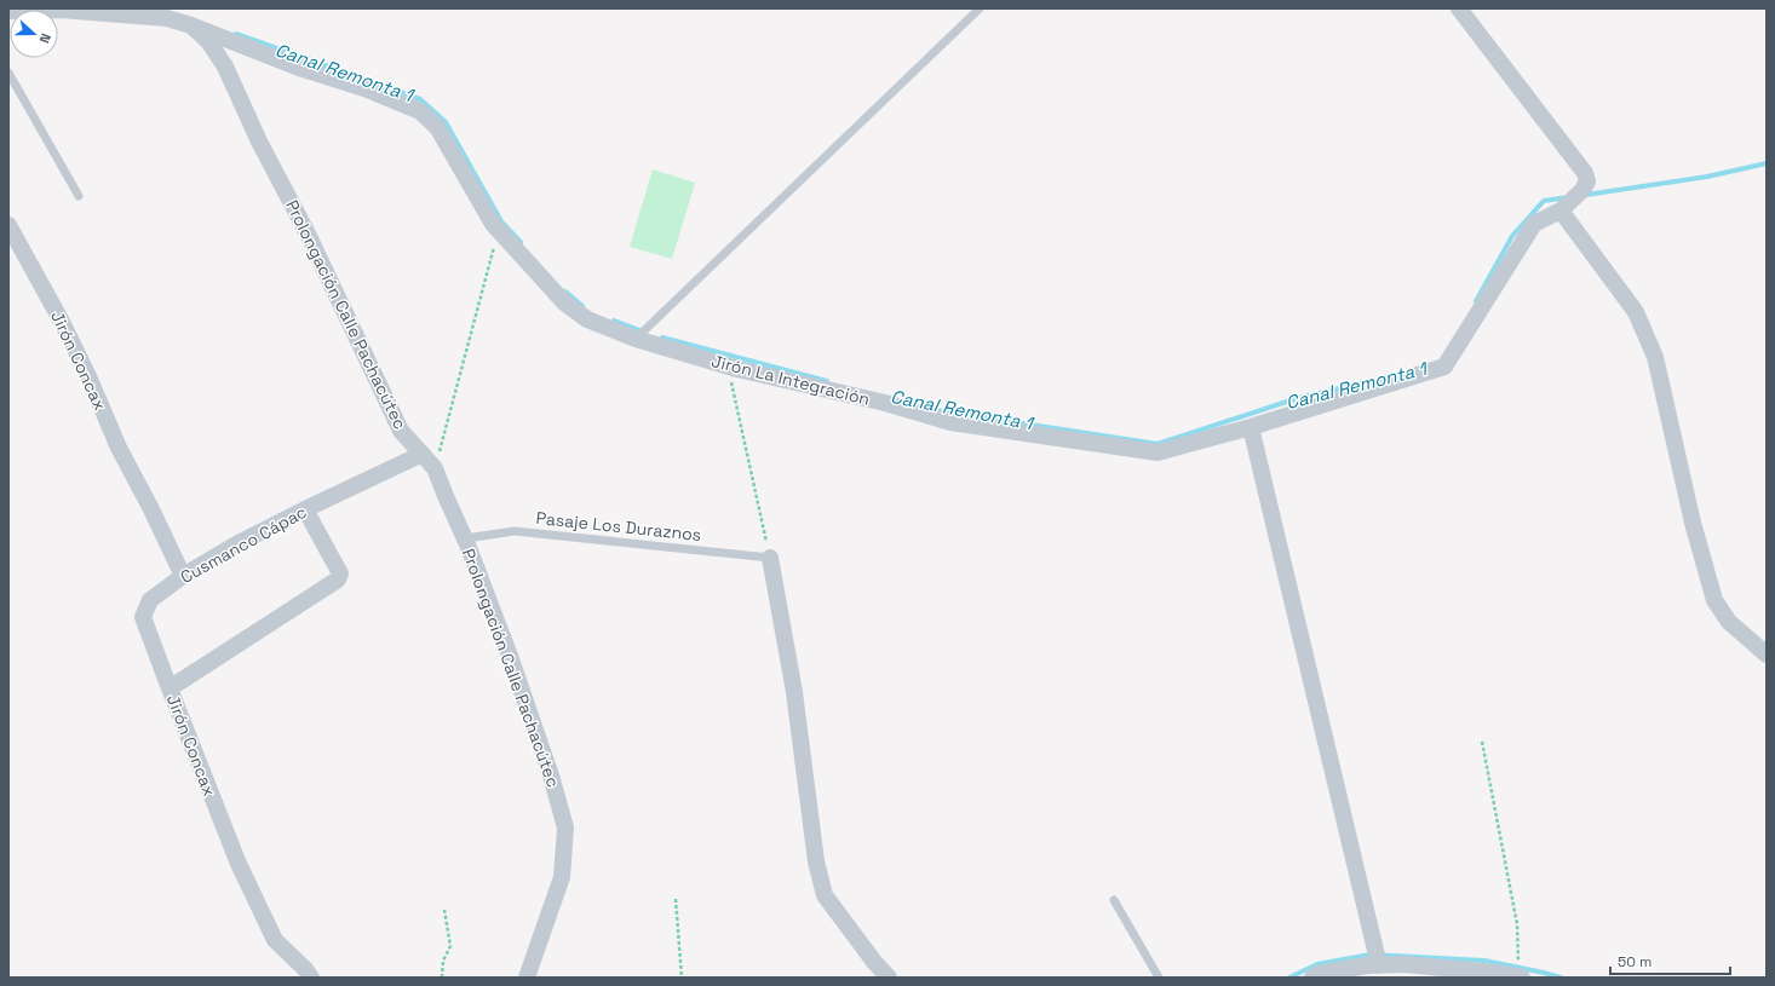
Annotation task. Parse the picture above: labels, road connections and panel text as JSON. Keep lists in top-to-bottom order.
{
  "streets": {
    "street": [
      "Prolongación Calle Pachacútec",
      "Jirón Concax",
      "Jirón La Integración",
      "Cusmanco Cápac"
    ],
    "lane": ["Pasaje Los Duraznos"]
  },
  "crossings": [
    ["Prolongación Calle Pachacútec", "Jirón La Integración"],
    ["Prolongación Calle Pachacútec", "Pasaje Los Duraznos"],
    ["Prolongación Calle Pachacútec", "Cusmanco Cápac"],
    ["Jirón Concax", "Cusmanco Cápac"]
  ],
  "water": ["Canal Remonta 1"],
  "scale_bar": "50 m",
  "north": "right"
}
